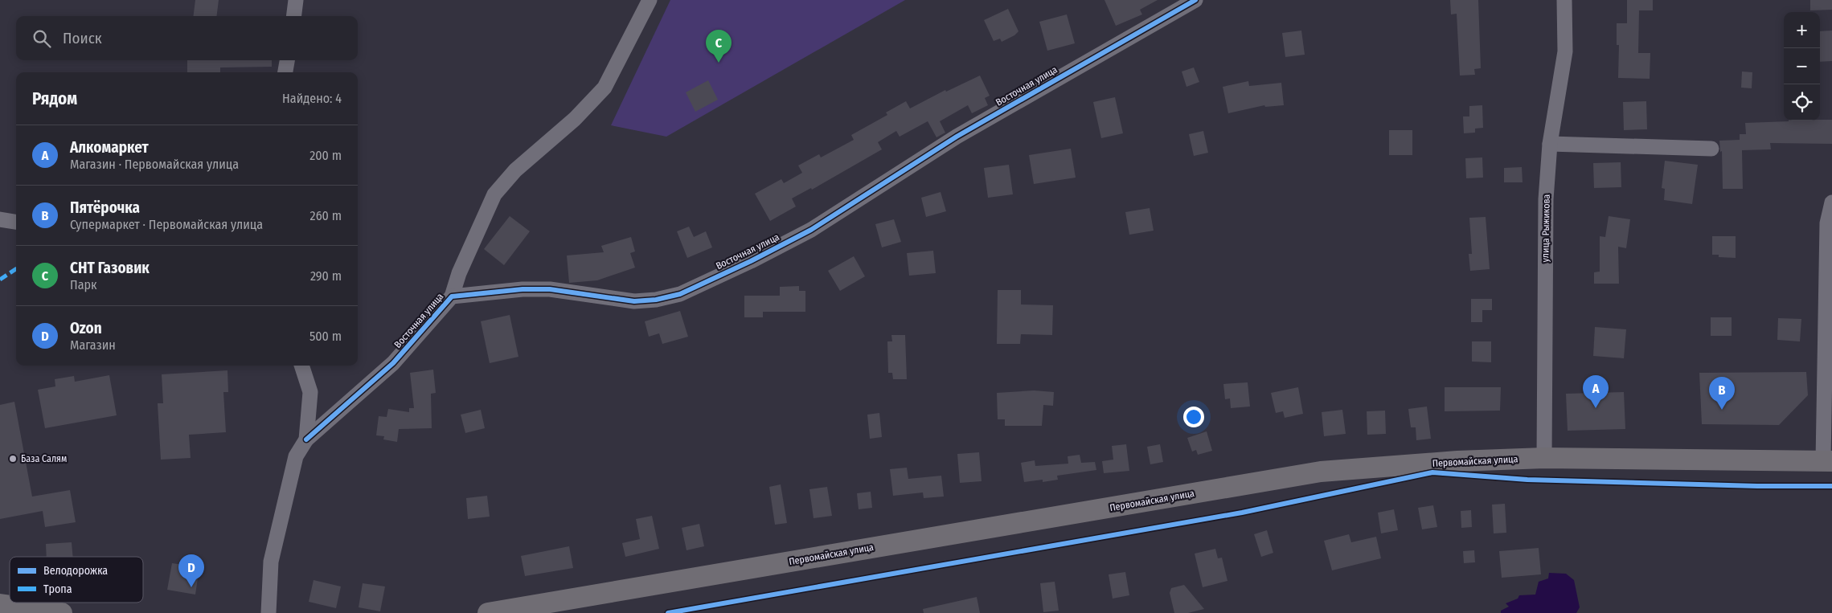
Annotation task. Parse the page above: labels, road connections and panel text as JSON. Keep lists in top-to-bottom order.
{
  "streets": {
    "main road": ["Первомайская улица"],
    "street": ["Восточная улица", "улица Рыжикова"]
  },
  "crossings": [
    ["улица Рыжикова", "Первомайская улица"]
  ],
  "places": ["База Салям"],
  "legend": ["Велодорожка", "Тропа"],
  "page": {
    "map_buttons": ["+", "−"],
    "search": "Поиск",
    "pins": [
      "C",
      "A",
      "B",
      "D"
    ],
    "heading": ["Рядом", "Найдено: 4"],
    "list": [
      {
        "mark": "A",
        "name": "Алкомаркет",
        "note": "Магазин · Первомайская улица",
        "value": "200 m"
      },
      {
        "mark": "B",
        "name": "Пятёрочка",
        "note": "Супермаркет · Первомайская улица",
        "value": "260 m"
      },
      {
        "mark": "C",
        "name": "СНТ Газовик",
        "note": "Парк",
        "value": "290 m"
      },
      {
        "mark": "D",
        "name": "Ozon",
        "note": "Магазин",
        "value": "500 m"
      }
    ]
  }
}
